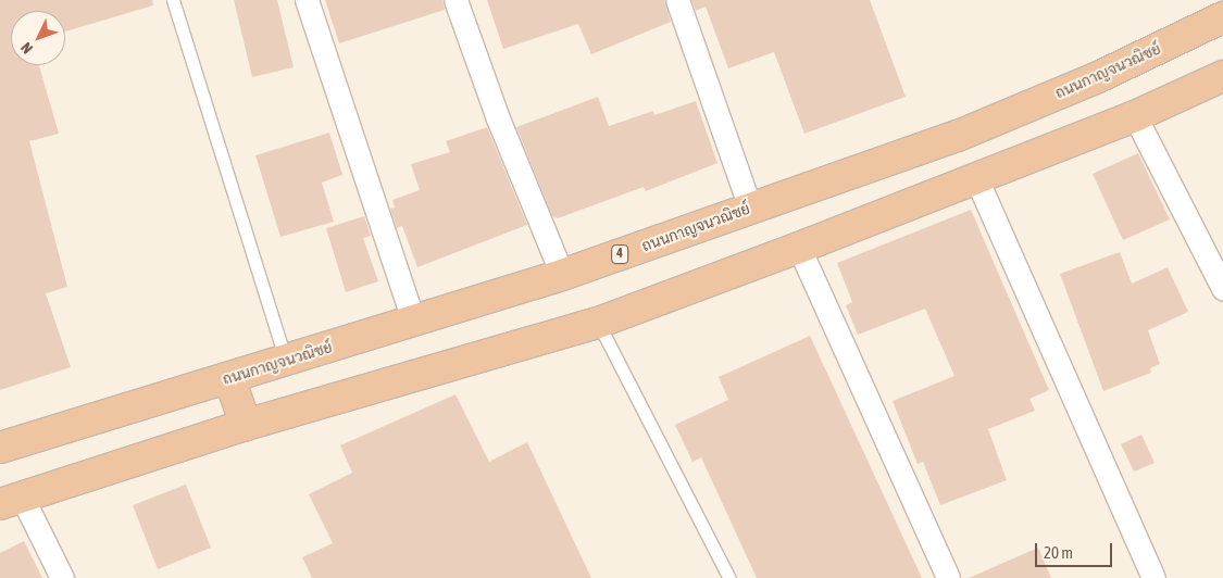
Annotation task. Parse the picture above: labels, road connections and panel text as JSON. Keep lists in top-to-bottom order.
{
  "streets": {
    "highway": ["ถนนกาญจนวณิชย์", "4"]
  },
  "scale_bar": "20 m",
  "north": "bottom left"
}
